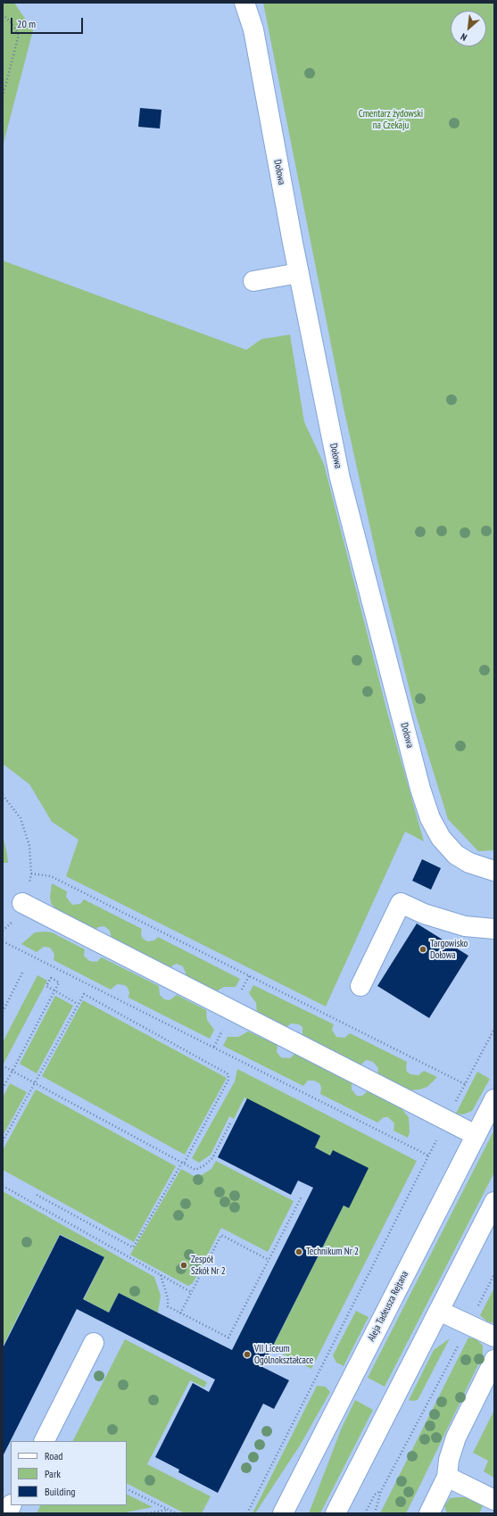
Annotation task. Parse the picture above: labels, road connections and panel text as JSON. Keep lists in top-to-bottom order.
{
  "streets": {
    "street": ["Dołowa", "Aleja Tadeusza Rejtana"]
  },
  "parks": ["Cmentarz żydowski na Czekaju"],
  "places": [
    "Targowisko Dołowa",
    "Technikum Nr 2",
    "Zespół Szkół Nr 2",
    "VII Liceum Ogólnokształcace"
  ],
  "legend": ["Road", "Park", "Building"],
  "scale_bar": "20 m",
  "north": "bottom left"
}
